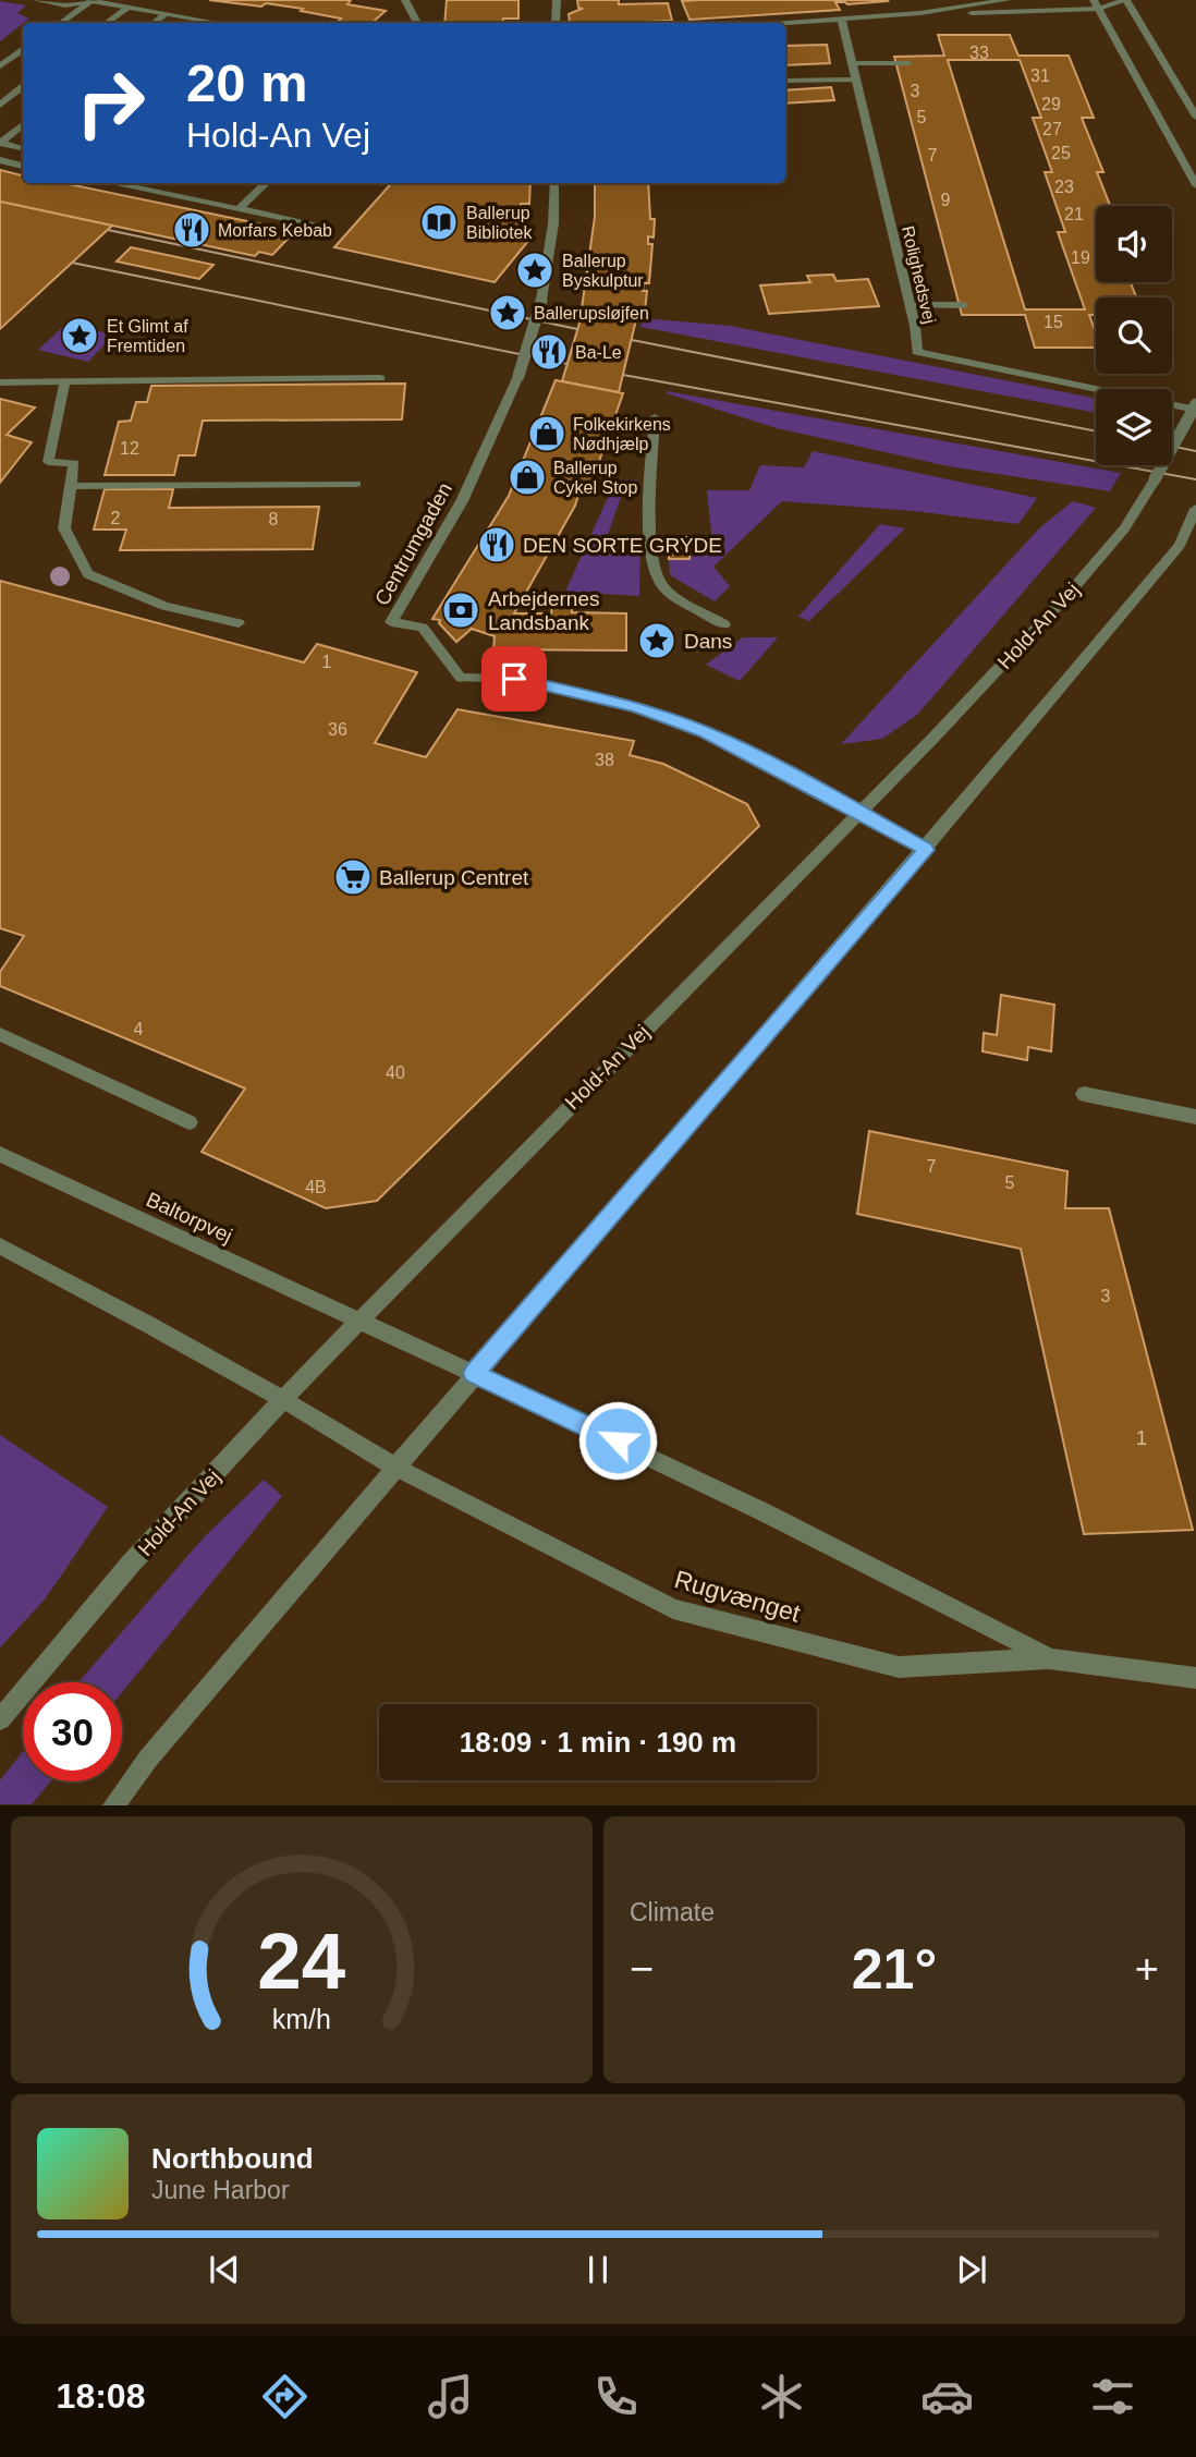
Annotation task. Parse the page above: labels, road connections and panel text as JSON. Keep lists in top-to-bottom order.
{
  "streets": {
    "street": [
      "Rolighedsvej",
      "Centrumgaden",
      "Hold-An Vej",
      "Baltorpvej",
      "Rugvænget"
    ]
  },
  "crossings": [
    ["Centrumgaden", "Hold-An Vej"],
    ["Hold-An Vej", "Baltorpvej"],
    ["Hold-An Vej", "Rugvænget"],
    ["Baltorpvej", "Rugvænget"]
  ],
  "places": {
    "library": ["Ballerup Bibliotek"],
    "restaurant": ["Morfars Kebab", "Ba-Le", "DEN SORTE GRYDE"],
    "place": [
      "Ballerup Byskulptur",
      "Ballerupsløjfen",
      "Et Glimt af Fremtiden",
      "Dans"
    ],
    "shop": ["Folkekirkens Nødhjælp", "Ballerup Cykel Stop"],
    "bank": ["Arbejdernes Landsbank"],
    "supermarket": ["Ballerup Centret"]
  },
  "house_numbers": [
    "33",
    "31",
    "3",
    "29",
    "5",
    "27",
    "25",
    "7",
    "23",
    "9",
    "21",
    "19",
    "15",
    "12",
    "2",
    "8",
    "1",
    "36",
    "38",
    "4",
    "40",
    "7",
    "5",
    "4B",
    "3",
    "1"
  ],
  "page": {
    "turn": ["20 m", "Hold-An Vej"],
    "limit": "30",
    "trip": "18:09 · 1 min · 190 m",
    "tile": "Climate",
    "heat": ["−", "21°", "+"],
    "song": ["Northbound", "June Harbor"],
    "tabs": "18:08",
    "gauge": ["24", "km/h"]
  }
}
